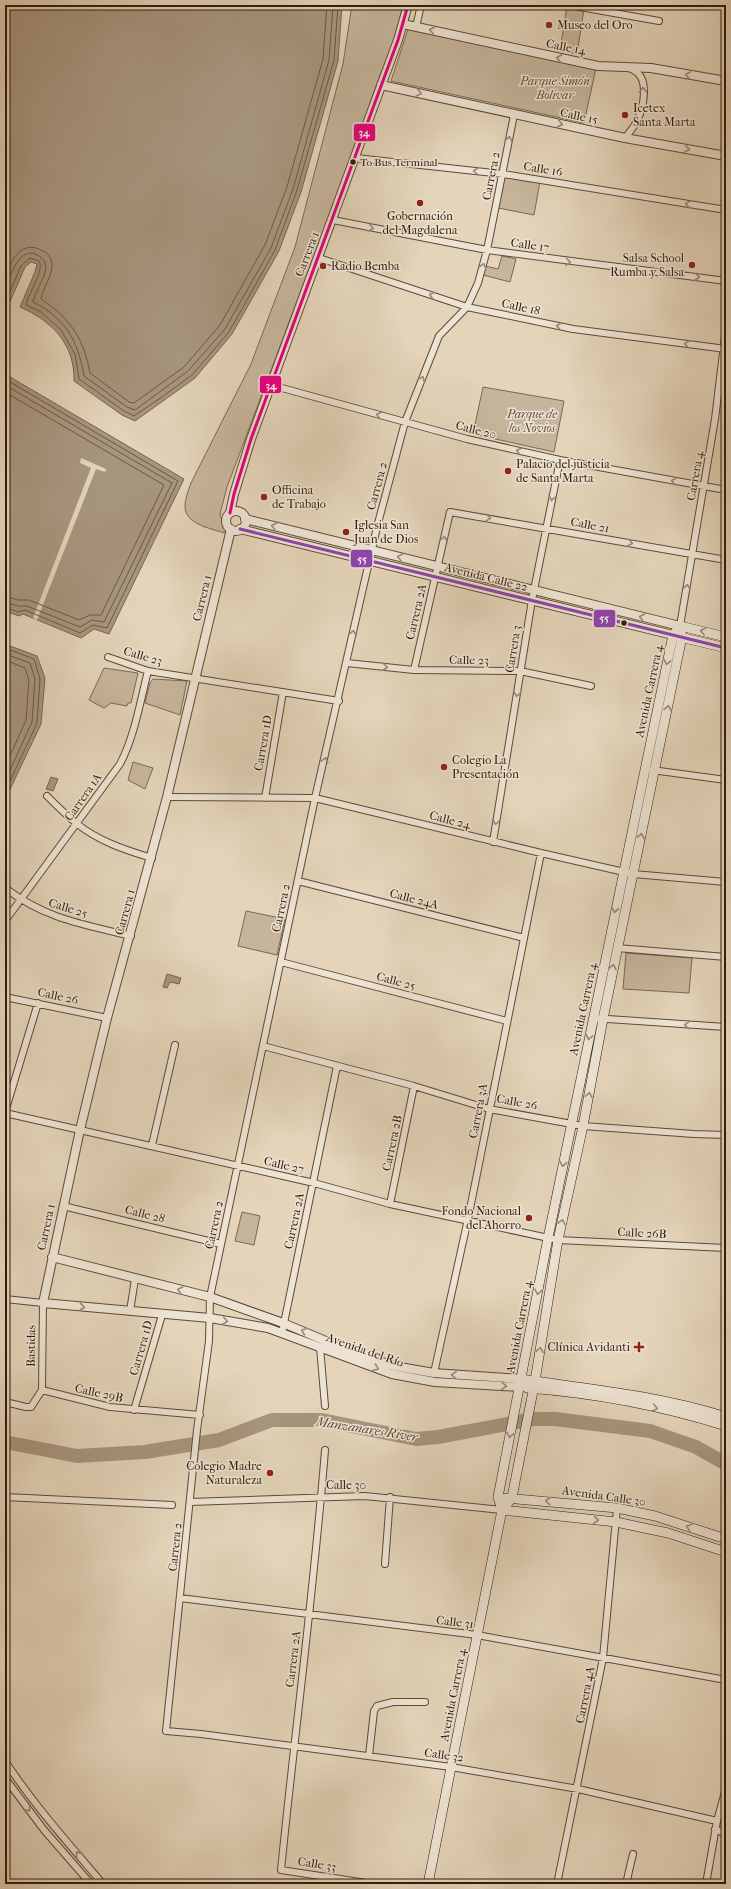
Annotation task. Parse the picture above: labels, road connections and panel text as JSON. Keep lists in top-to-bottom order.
{
  "streets": {
    "main road": [
      "Avenida Calle 22",
      "Avenida Carrera 4",
      "Avenida del Río",
      "Avenida Calle 30"
    ],
    "street": [
      "Calle 14",
      "Calle 15",
      "Calle 16",
      "Carrera 2",
      "Calle 17",
      "Carrera 1",
      "Calle 18",
      "Calle 20",
      "Carrera 4",
      "Calle 21",
      "Carrera 2A",
      "Carrera 3",
      "Calle 23",
      "Carrera 1D",
      "Carrera 1A",
      "Calle 24",
      "Calle 24A",
      "Calle 25",
      "Calle 26",
      "Carrera 3A",
      "Carrera 2B",
      "Calle 27",
      "Calle 28",
      "Calle 26B",
      "Bastidas",
      "Calle 29B",
      "Calle 30",
      "Calle 31",
      "Carrera 4A",
      "Calle 32",
      "Calle 33"
    ]
  },
  "crossings": [
    ["Calle 14", "Carrera 1"],
    ["Calle 15", "Carrera 2"],
    ["Calle 15", "Carrera 1"],
    ["Calle 16", "Carrera 2"],
    ["Calle 16", "Carrera 1"],
    ["Carrera 2", "Calle 17"],
    ["Carrera 2", "Calle 18"],
    ["Carrera 2", "Calle 20"],
    ["Carrera 2", "Avenida Calle 22"],
    ["Carrera 2", "Calle 23"],
    ["Carrera 2", "Calle 24"],
    ["Carrera 2", "Calle 24A"],
    ["Carrera 2", "Calle 25"],
    ["Carrera 2", "Calle 26"],
    ["Carrera 2", "Calle 27"],
    ["Carrera 2", "Calle 28"],
    ["Carrera 2", "Avenida del Río"],
    ["Carrera 2", "Calle 29B"],
    ["Carrera 2", "Calle 30"],
    ["Carrera 2", "Calle 31"],
    ["Carrera 2", "Calle 32"],
    ["Calle 17", "Carrera 1"],
    ["Carrera 1", "Calle 18"],
    ["Carrera 1", "Calle 20"],
    ["Carrera 1", "Avenida Calle 22"],
    ["Carrera 1", "Calle 23"],
    ["Carrera 1", "Calle 24"],
    ["Carrera 1", "Calle 25"],
    ["Carrera 1", "Calle 26"],
    ["Carrera 1", "Calle 27"],
    ["Carrera 1", "Calle 28"],
    ["Carrera 1", "Bastidas"],
    ["Carrera 1", "Avenida del Río"],
    ["Calle 18", "Carrera 4"],
    ["Calle 20", "Carrera 4"],
    ["Calle 20", "Carrera 3"],
    ["Carrera 4", "Calle 21"],
    ["Carrera 4", "Avenida Calle 22"],
    ["Carrera 4", "Avenida Carrera 4"],
    ["Calle 21", "Carrera 2A"],
    ["Calle 21", "Carrera 3"],
    ["Avenida Calle 22", "Carrera 2A"],
    ["Avenida Calle 22", "Carrera 3"],
    ["Avenida Calle 22", "Avenida Carrera 4"],
    ["Carrera 2A", "Calle 23"],
    ["Carrera 2A", "Calle 26"],
    ["Carrera 2A", "Calle 27"],
    ["Carrera 2A", "Avenida del Río"],
    ["Carrera 2A", "Calle 30"],
    ["Carrera 2A", "Calle 31"],
    ["Carrera 2A", "Calle 32"],
    ["Carrera 2A", "Calle 33"],
    ["Carrera 3", "Calle 23"],
    ["Carrera 3", "Calle 24"],
    ["Calle 23", "Carrera 1D"],
    ["Calle 23", "Carrera 1A"],
    ["Avenida Carrera 4", "Calle 24"],
    ["Avenida Carrera 4", "Calle 26"],
    ["Avenida Carrera 4", "Calle 27"],
    ["Avenida Carrera 4", "Calle 26B"],
    ["Avenida Carrera 4", "Avenida del Río"],
    ["Avenida Carrera 4", "Calle 30"],
    ["Avenida Carrera 4", "Avenida Calle 30"],
    ["Avenida Carrera 4", "Calle 31"],
    ["Avenida Carrera 4", "Calle 32"],
    ["Carrera 1D", "Calle 24"],
    ["Carrera 1D", "Avenida del Río"],
    ["Carrera 1D", "Calle 29B"],
    ["Carrera 1A", "Calle 25"],
    ["Calle 24", "Carrera 3A"],
    ["Calle 24A", "Carrera 3A"],
    ["Calle 25", "Carrera 3A"],
    ["Calle 26", "Carrera 3A"],
    ["Calle 26", "Carrera 2B"],
    ["Carrera 3A", "Calle 27"],
    ["Carrera 3A", "Avenida del Río"],
    ["Carrera 2B", "Calle 27"],
    ["Calle 27", "Calle 26B"],
    ["Bastidas", "Avenida del Río"],
    ["Bastidas", "Calle 29B"],
    ["Calle 30", "Avenida Calle 30"],
    ["Avenida Calle 30", "Carrera 4A"],
    ["Calle 31", "Carrera 4A"],
    ["Carrera 4A", "Calle 32"]
  ],
  "one_way": [
    "Calle 14",
    "Calle 15",
    "Calle 16",
    "Calle 17",
    "Calle 18",
    "Calle 20",
    "Calle 21",
    "Carrera 3"
  ],
  "water": ["Manzanares River"],
  "parks": ["Parque Simón Bolivar", "Parque de los Novios"],
  "places": {
    "other": [
      "Museo del Oro",
      "Icetex Santa Marta",
      "To Bus Terminal",
      "Gobernación del Magdalena",
      "Salsa School Rumba y Salsa",
      "Radio Bemba",
      "Palacio del justicia de Santa Marta",
      "Officina de Trabajo",
      "Iglesia San Juan de Dios",
      "Colegio La Presentación",
      "Fondo Nacional del Ahorro",
      "Colegio Madre Naturaleza"
    ],
    "health": ["Clínica Avidanti"]
  },
  "lines": ["transit line 34", "transit line 55"]
}
